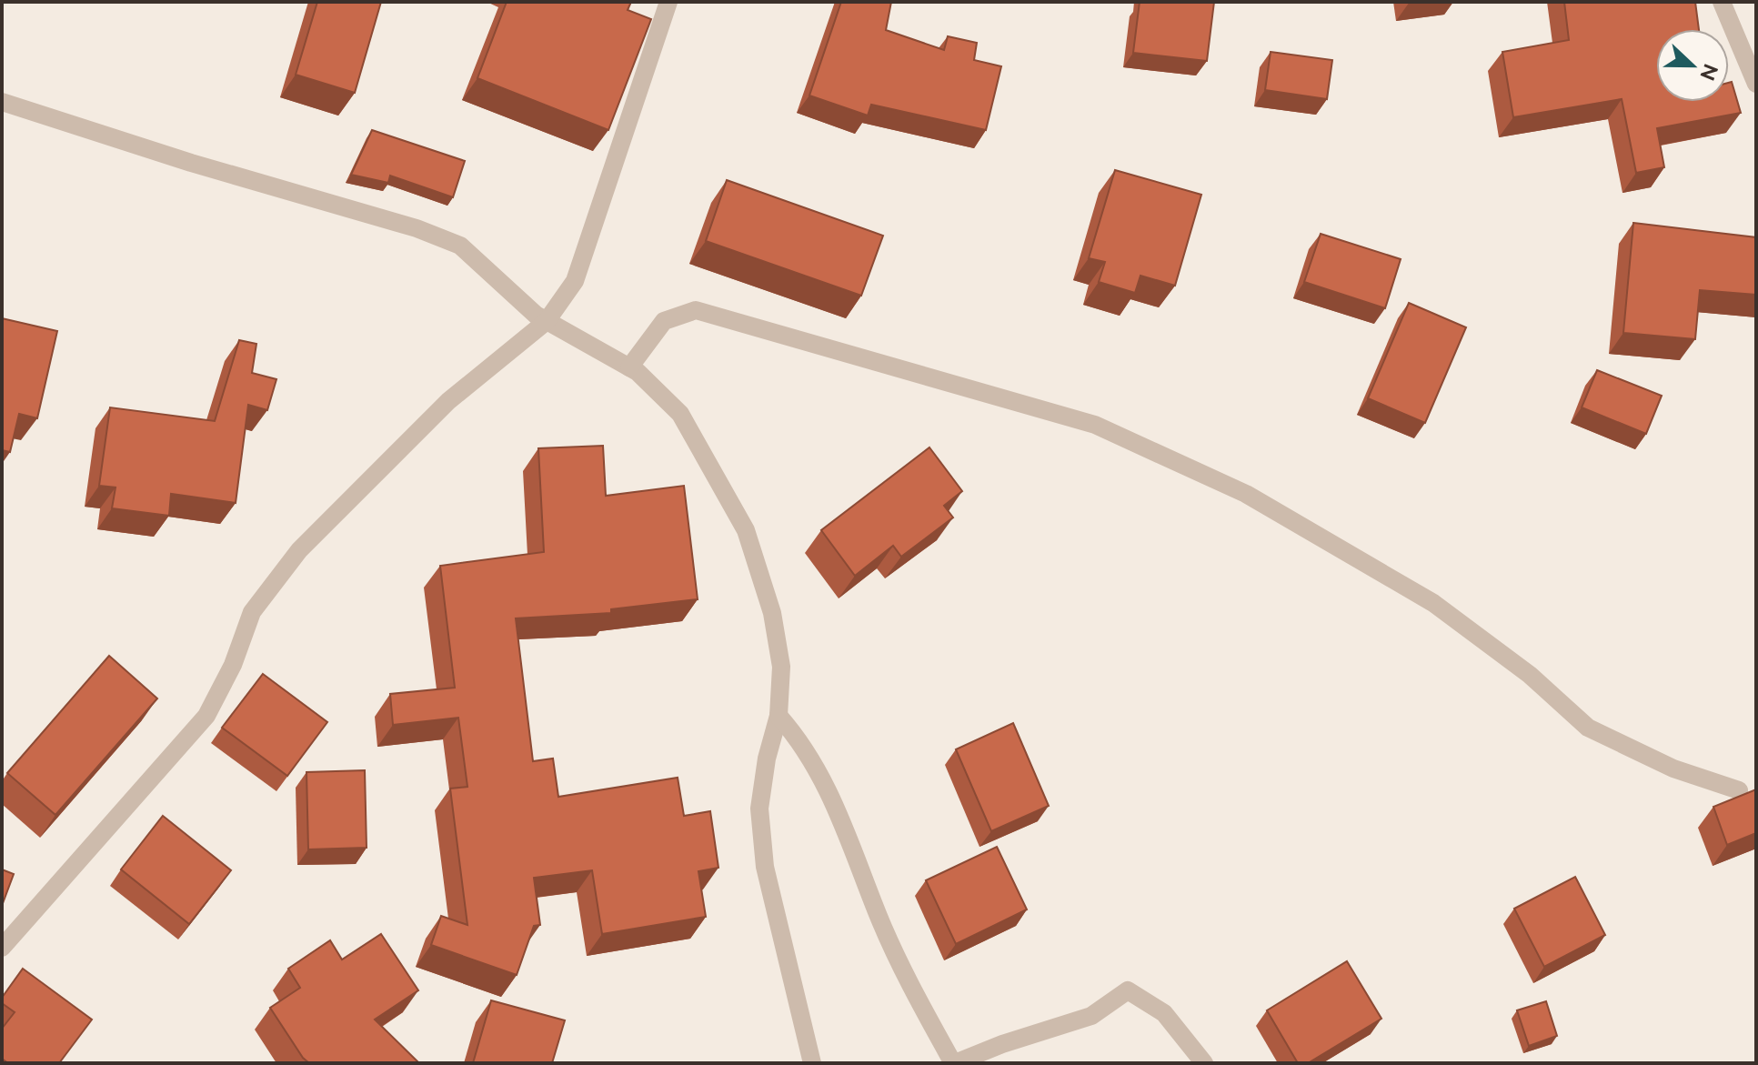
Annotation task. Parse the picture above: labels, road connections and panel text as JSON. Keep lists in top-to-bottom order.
{
  "north": "right"
}
